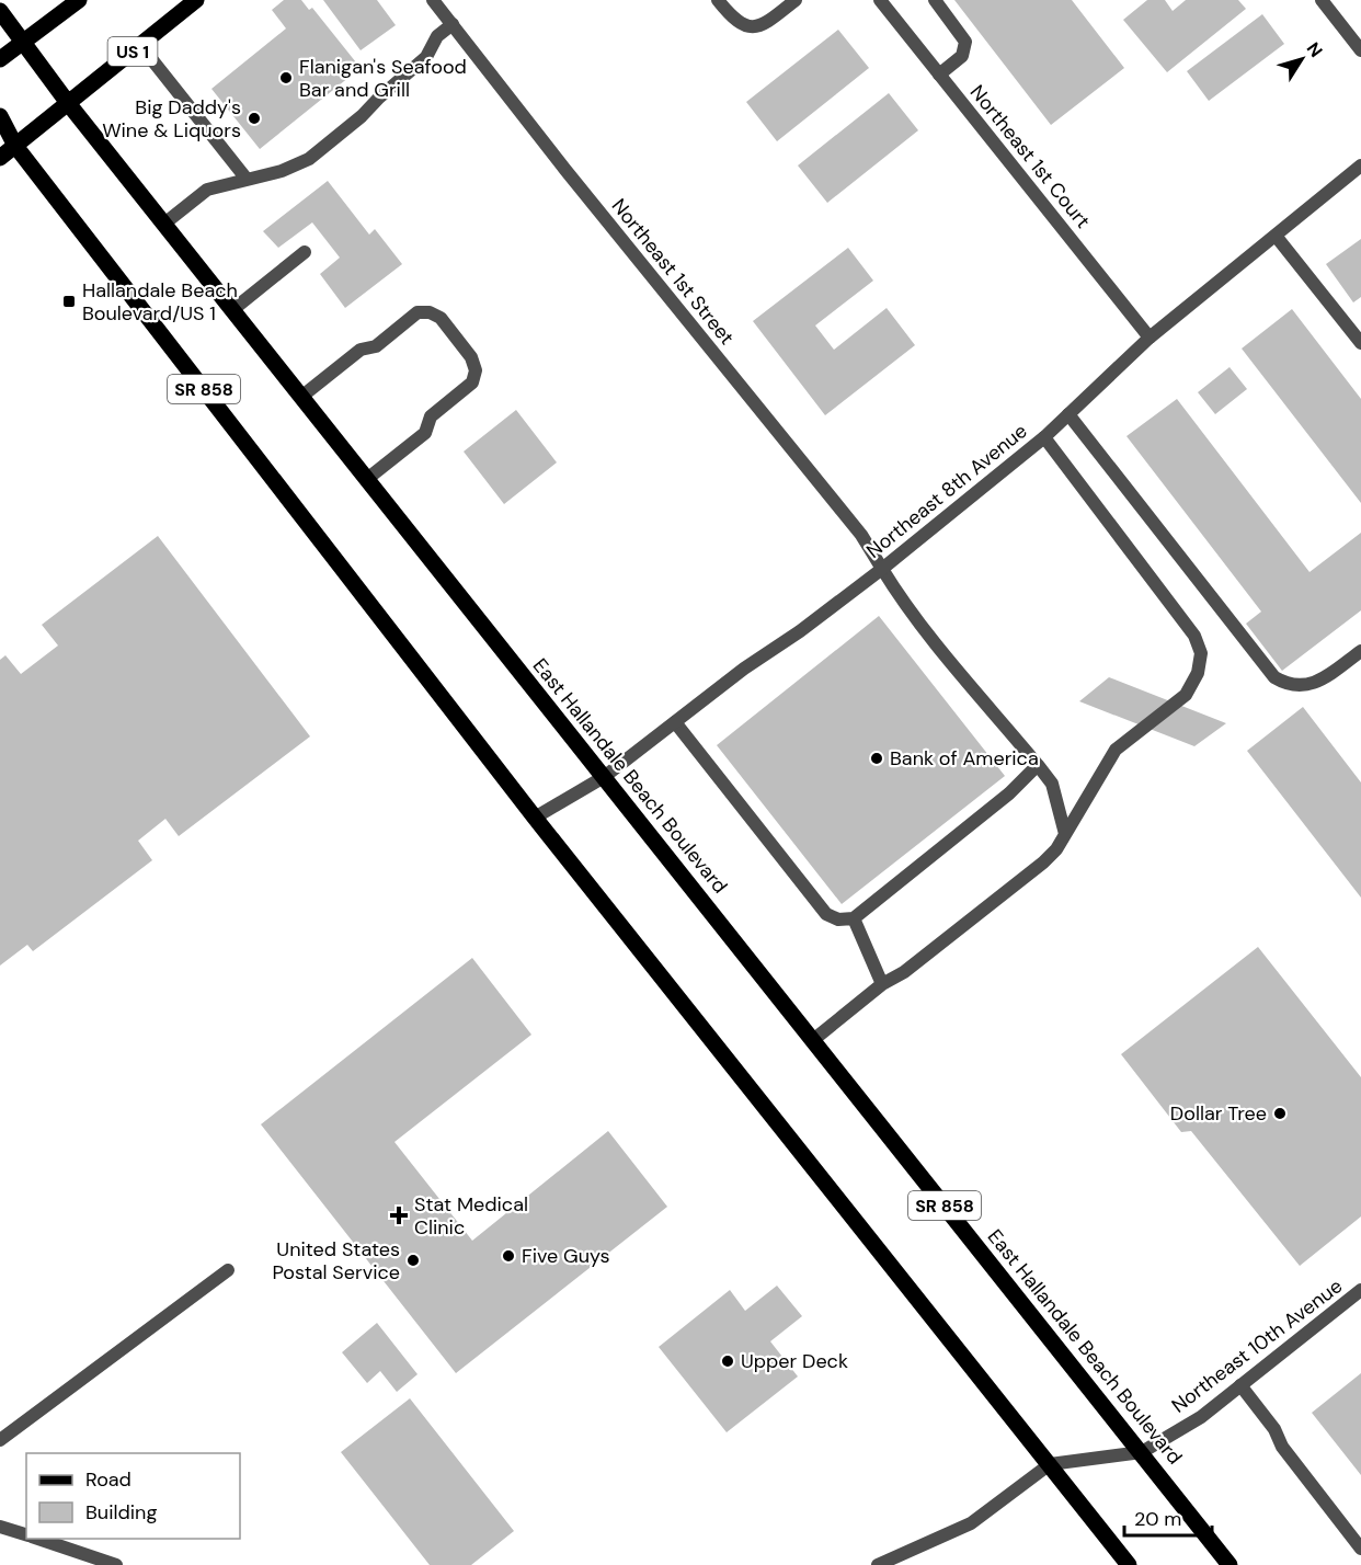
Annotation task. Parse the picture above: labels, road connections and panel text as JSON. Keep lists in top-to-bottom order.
{
  "streets": {
    "main road": ["US 1", "SR 858", "East Hallandale Beach Boulevard"],
    "street": [
      "Northeast 1st Court",
      "Northeast 1st Street",
      "Northeast 8th Avenue",
      "Northeast 10th Avenue"
    ]
  },
  "crossings": [
    ["US 1", "SR 858"],
    ["US 1", "East Hallandale Beach Boulevard"],
    ["Northeast 1st Court", "Northeast 8th Avenue"],
    ["Northeast 1st Street", "Northeast 8th Avenue"],
    ["SR 858", "Northeast 8th Avenue"],
    ["Northeast 8th Avenue", "East Hallandale Beach Boulevard"],
    ["East Hallandale Beach Boulevard", "Northeast 10th Avenue"]
  ],
  "places": {
    "other": [
      "Flanigan's Seafood Bar and Grill",
      "Big Daddy's Wine & Liquors",
      "Bank of America",
      "Dollar Tree",
      "Five Guys",
      "United States Postal Service",
      "Upper Deck"
    ],
    "transit": ["Hallandale Beach Boulevard/US 1"],
    "health": ["Stat Medical Clinic"]
  },
  "legend": ["Road", "Building"],
  "scale_bar": "20 m",
  "north": "top right"
}
